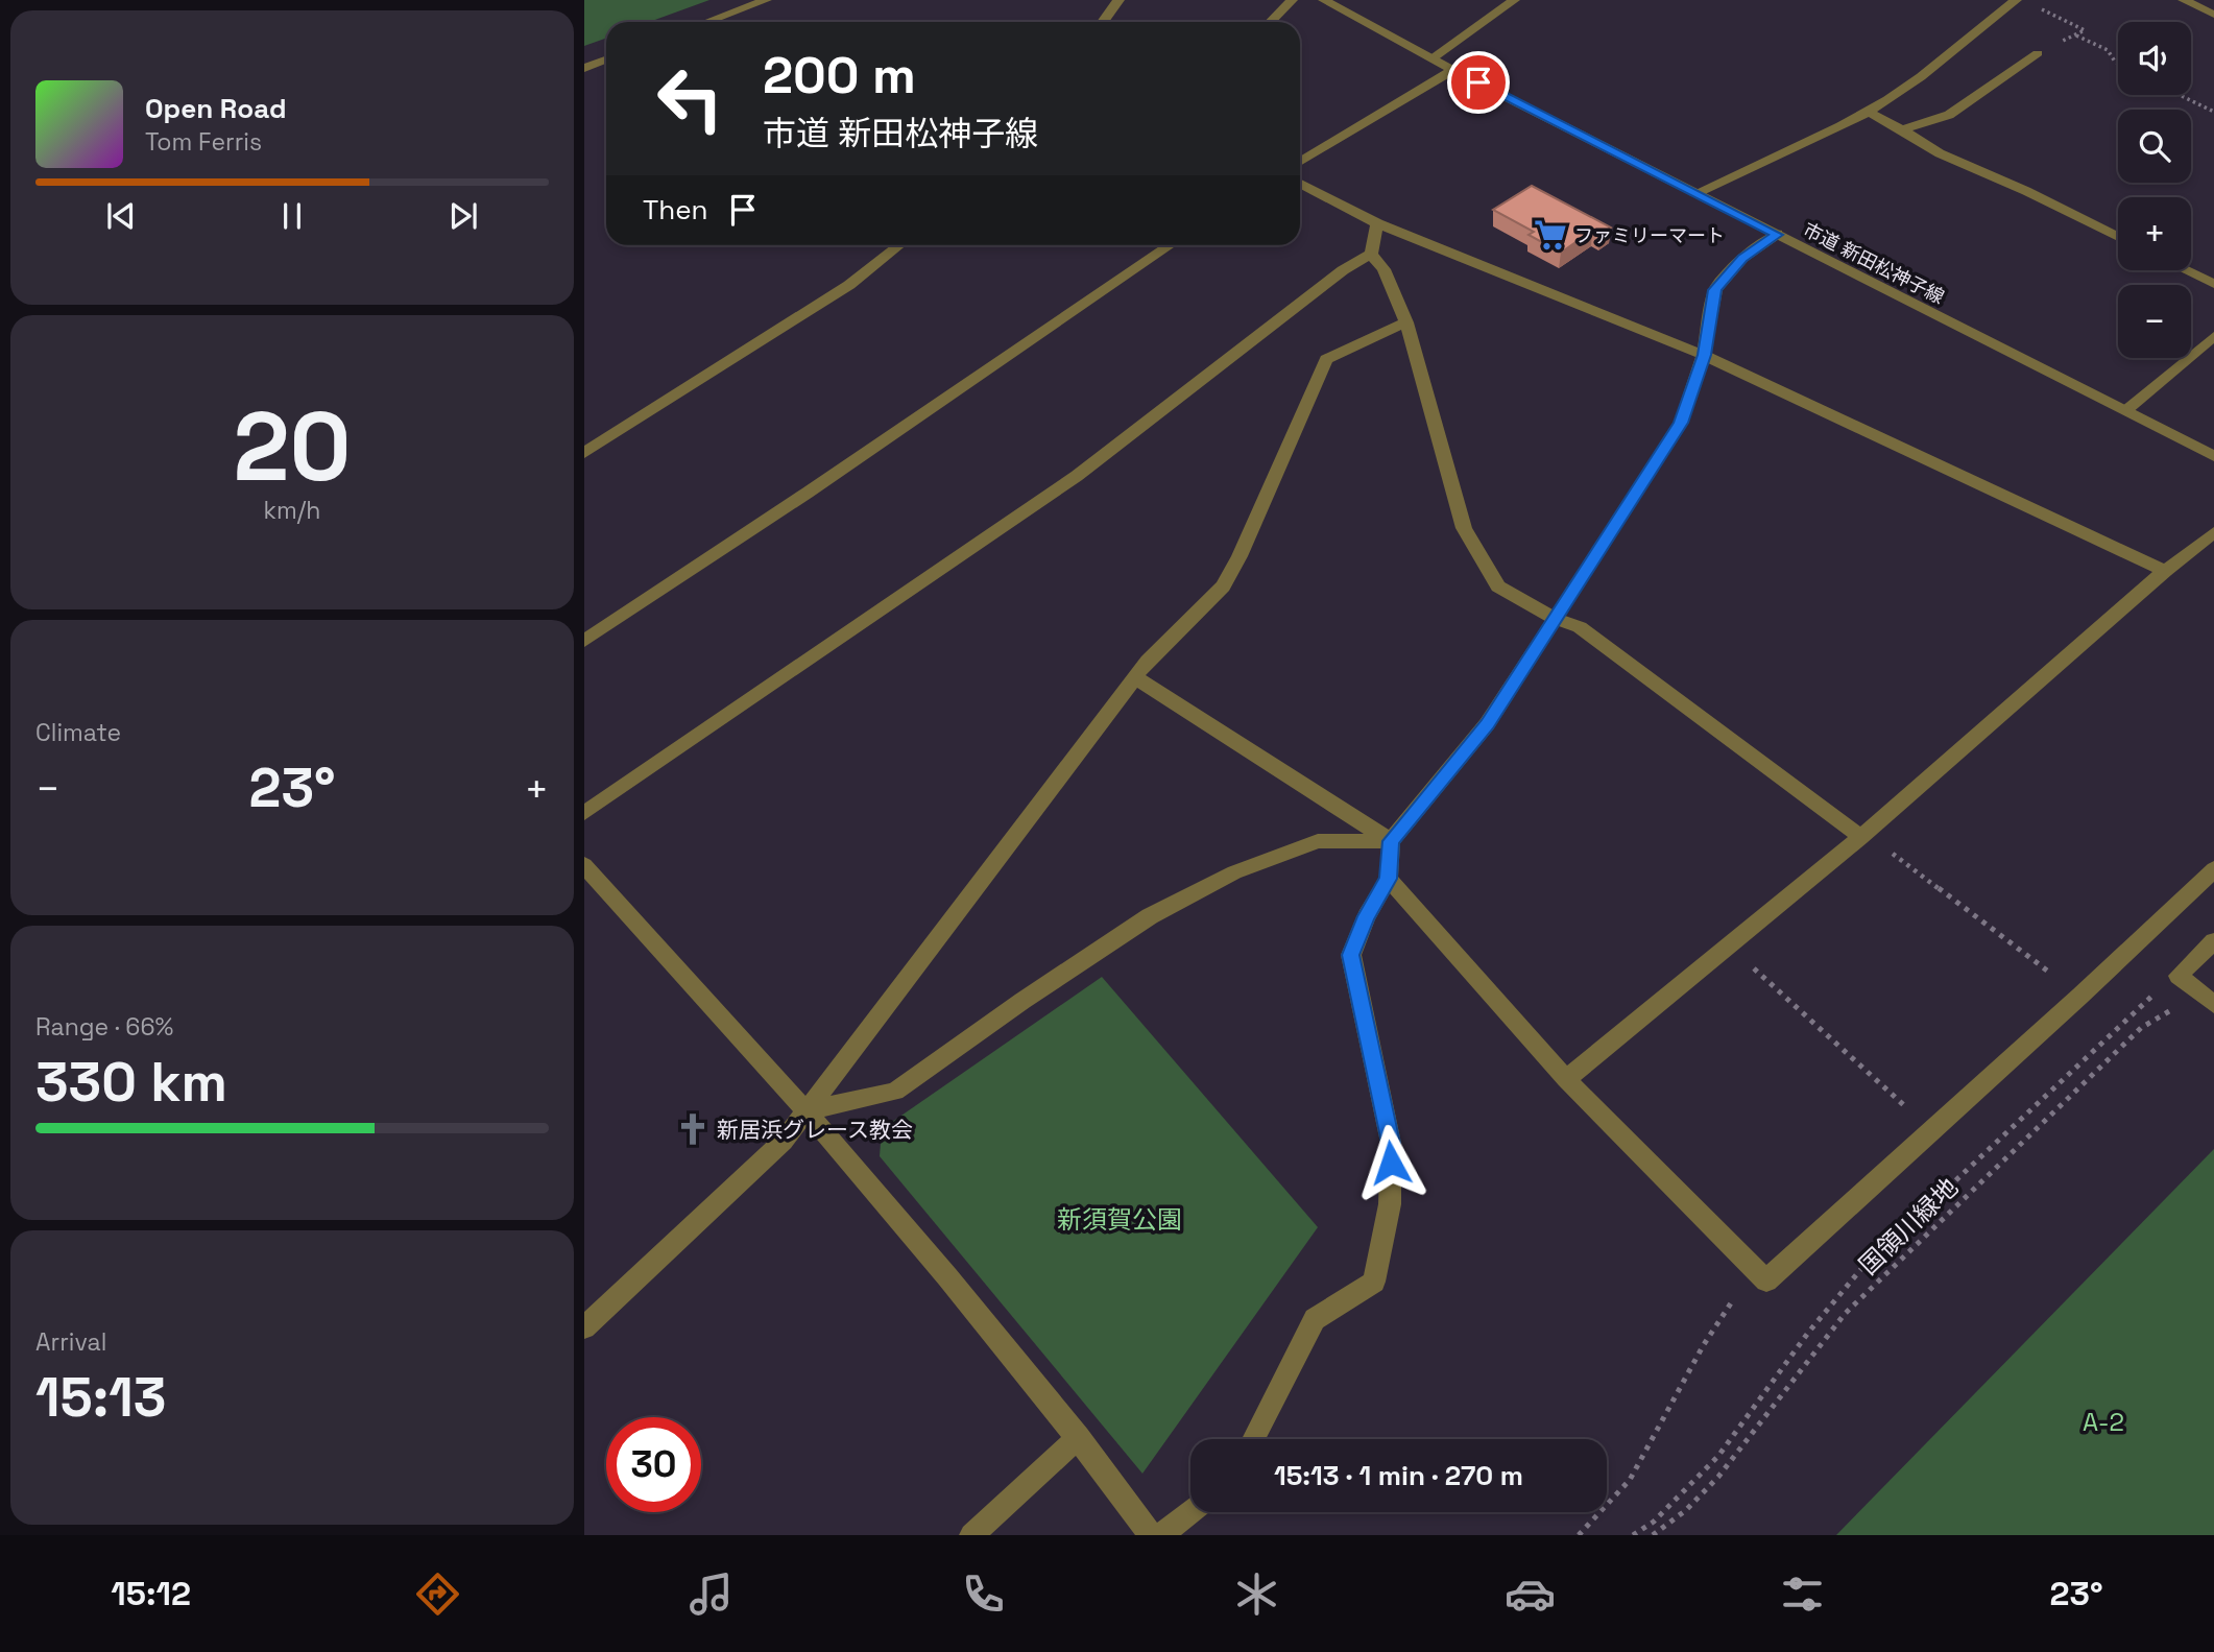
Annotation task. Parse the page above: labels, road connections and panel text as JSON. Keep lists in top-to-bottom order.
{
  "streets": {
    "street": ["市道 新田松神子線"],
    "path": ["国領川緑地"]
  },
  "parks": ["新須賀公園", "A-2"],
  "places": {
    "supermarket": ["ファミリーマート"],
    "church": ["新居浜グレース教会"]
  },
  "page": {
    "map_buttons": ["+", "−"],
    "turn": ["200 m", "市道 新田松神子線"],
    "song": ["Open Road", "Tom Ferris"],
    "then": "Then",
    "tile": [
      ["20", "km/h"],
      "Climate",
      ["Range · 66%", "330 km"],
      ["Arrival", "15:13"]
    ],
    "heat": ["−", "23°", "+"],
    "limit": "30",
    "trip": "15:13 · 1 min · 270 m",
    "tabs": ["15:12", "23°"]
  }
}
